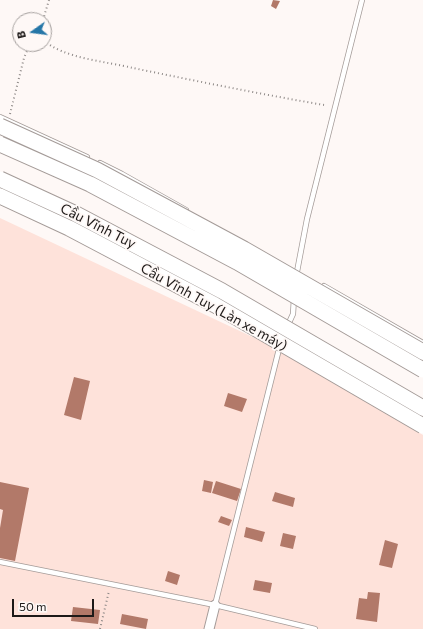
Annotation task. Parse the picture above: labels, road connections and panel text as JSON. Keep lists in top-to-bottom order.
{
  "streets": {
    "highway": ["Cầu Vĩnh Tuy", "Cầu Vĩnh Tuy (Làn xe máy)"]
  },
  "scale_bar": "50 m",
  "north": "left"
}
